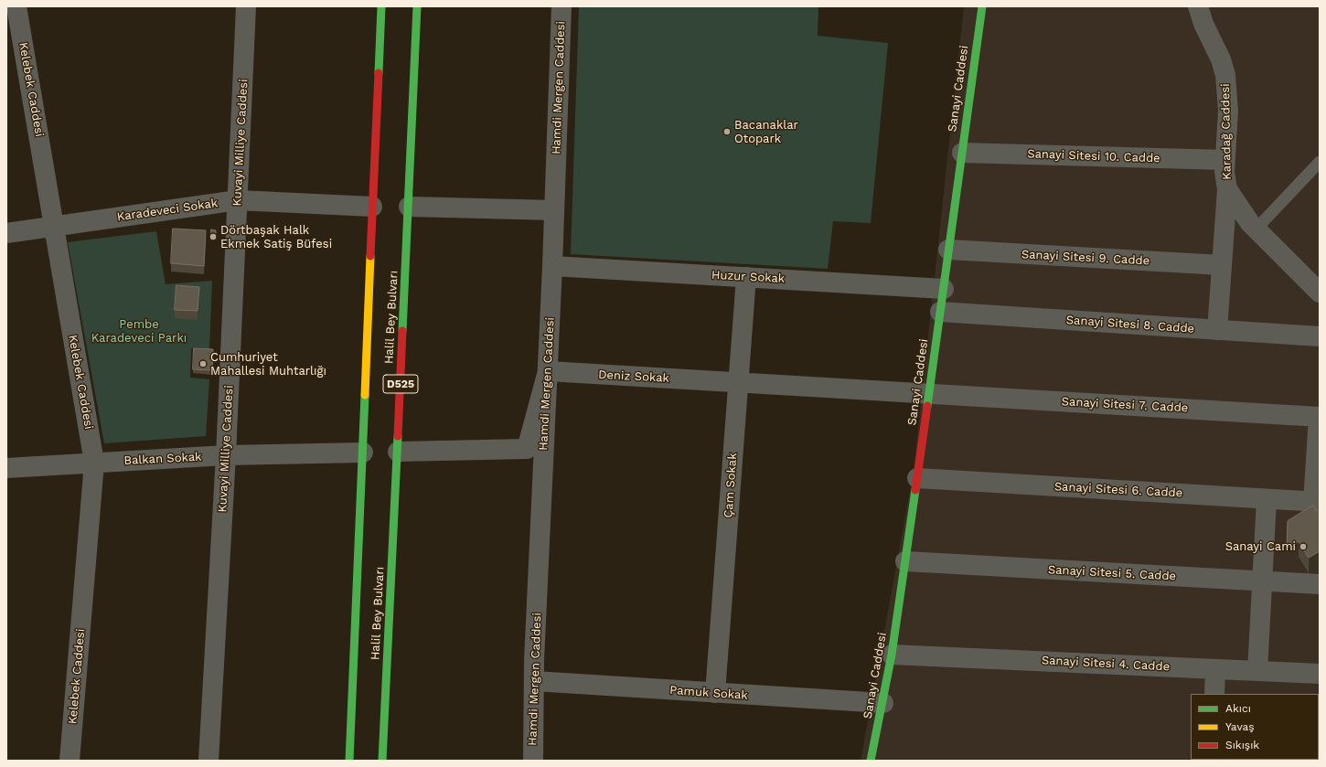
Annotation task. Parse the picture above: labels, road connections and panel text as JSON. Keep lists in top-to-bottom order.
{
  "streets": {
    "main road": ["Sanayi Caddesi", "Halil Bey Bulvarı", "D525"],
    "street": [
      "Hamdi Mergen Caddesi",
      "Kelebek Caddesi",
      "Karadağ Caddesi",
      "Kuvayi Milliye Caddesi",
      "Sanayi Sitesi 10. Cadde",
      "Karadeveci Sokak",
      "Sanayi Sitesi 9. Cadde",
      "Huzur Sokak",
      "Sanayi Sitesi 8. Cadde",
      "Deniz Sokak",
      "Sanayi Sitesi 7. Cadde",
      "Balkan Sokak",
      "Çam Sokak",
      "Sanayi Sitesi 6. Cadde",
      "Sanayi Sitesi 5. Cadde",
      "Sanayi Sitesi 4. Cadde",
      "Pamuk Sokak"
    ]
  },
  "crossings": [
    ["Hamdi Mergen Caddesi", "Huzur Sokak"],
    ["Hamdi Mergen Caddesi", "Deniz Sokak"],
    ["Hamdi Mergen Caddesi", "Pamuk Sokak"],
    ["Sanayi Caddesi", "Sanayi Sitesi 10. Cadde"],
    ["Sanayi Caddesi", "Sanayi Sitesi 9. Cadde"],
    ["Sanayi Caddesi", "Huzur Sokak"],
    ["Sanayi Caddesi", "Sanayi Sitesi 8. Cadde"],
    ["Sanayi Caddesi", "Deniz Sokak"],
    ["Sanayi Caddesi", "Sanayi Sitesi 7. Cadde"],
    ["Sanayi Caddesi", "Sanayi Sitesi 6. Cadde"],
    ["Sanayi Caddesi", "Sanayi Sitesi 5. Cadde"],
    ["Sanayi Caddesi", "Sanayi Sitesi 4. Cadde"],
    ["Sanayi Caddesi", "Pamuk Sokak"],
    ["Kelebek Caddesi", "Karadeveci Sokak"],
    ["Kelebek Caddesi", "Balkan Sokak"],
    ["Karadağ Caddesi", "Sanayi Sitesi 10. Cadde"],
    ["Kuvayi Milliye Caddesi", "Karadeveci Sokak"],
    ["Kuvayi Milliye Caddesi", "Balkan Sokak"],
    ["Karadeveci Sokak", "Halil Bey Bulvarı"],
    ["Huzur Sokak", "Çam Sokak"],
    ["Halil Bey Bulvarı", "Balkan Sokak"],
    ["Deniz Sokak", "Sanayi Sitesi 7. Cadde"],
    ["Deniz Sokak", "Çam Sokak"],
    ["Çam Sokak", "Pamuk Sokak"]
  ],
  "parks": ["Pembe Karadeveci Parkı"],
  "places": [
    "Bacanaklar Otopark",
    "Dörtbaşak Halk Ekmek Satiş Büfesi",
    "Cumhuriyet Mahallesi Muhtarlığı",
    "Sanayi Cami"
  ],
  "legend": ["Akıcı", "Yavaş", "Sıkışık"]
}
